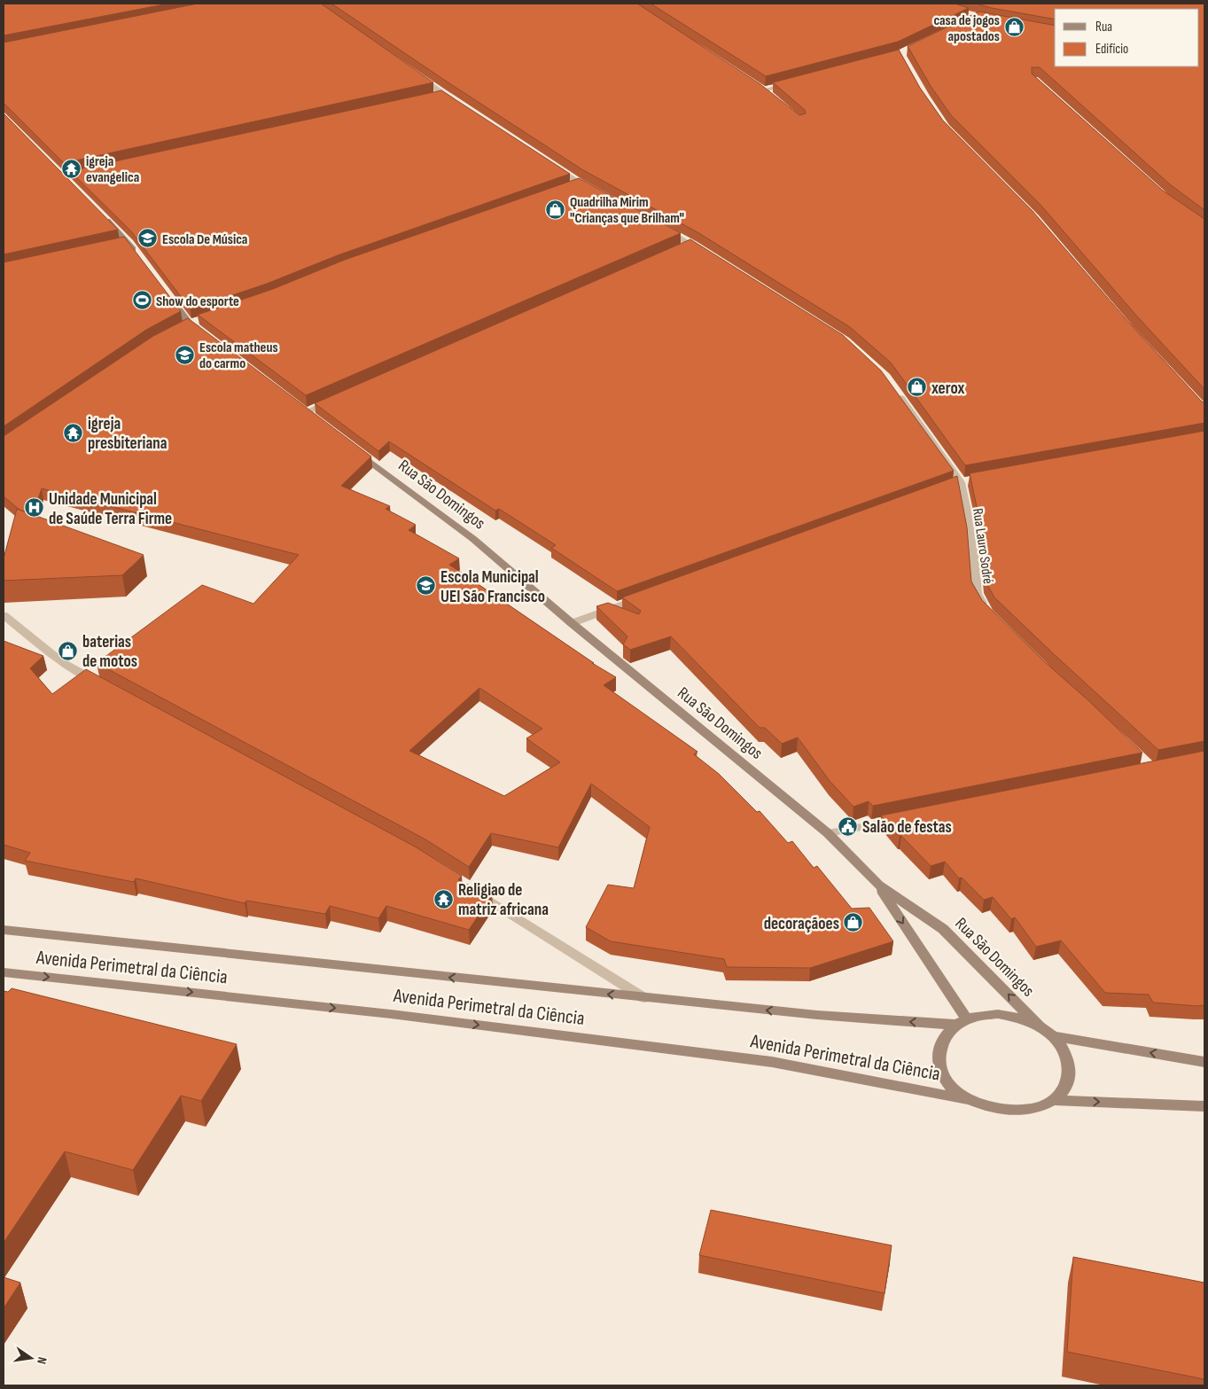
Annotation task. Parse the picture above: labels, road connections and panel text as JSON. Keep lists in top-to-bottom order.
{
  "streets": {
    "main road": ["Rua São Domingos", "Avenida Perimetral da Ciência"],
    "street": ["Rua Lauro Sodré"]
  },
  "crossings": [
    ["Rua São Domingos", "Avenida Perimetral da Ciência"]
  ],
  "places": {
    "shop": [
      "casa de jogos apostados",
      "Quadrilha Mirim \"Crianças que Brilham\"",
      "xerox",
      "baterias de motos",
      "decoraçãoes"
    ],
    "temple": ["igreja evangelica", "igreja presbiteriana", "Religiao de matriz africana"],
    "school or university": ["Escola De Música", "Escola matheus do carmo", "Escola Municipal UEI São Francisco"],
    "sports": ["Show do esporte"],
    "hospital": ["Unidade Municipal de Saúde Terra Firme"],
    "public building": ["Salão de festas"]
  },
  "legend": ["Rua", "Edifício"],
  "north": "right"
}
